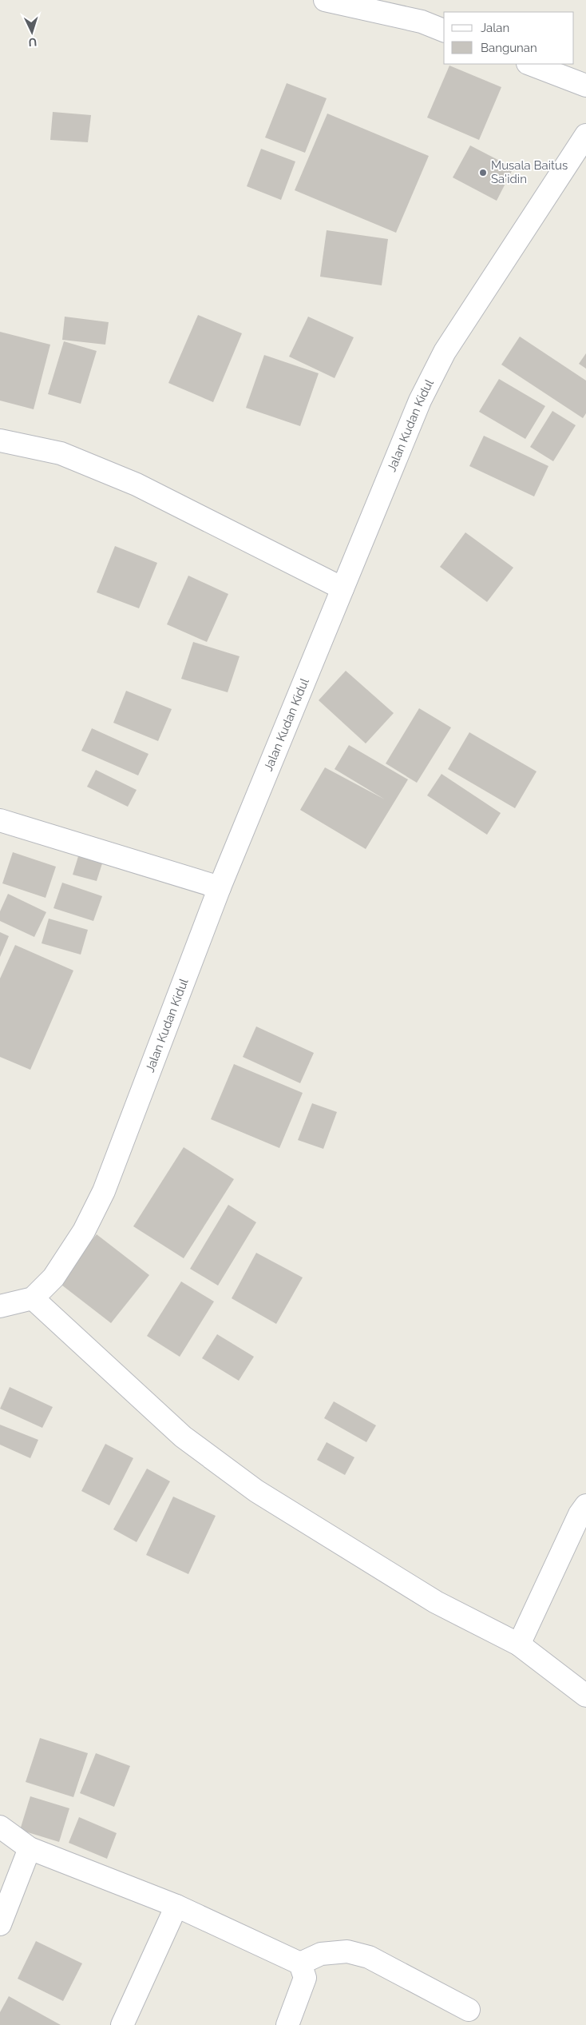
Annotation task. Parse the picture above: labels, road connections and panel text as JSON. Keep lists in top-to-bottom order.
{
  "streets": {
    "street": ["Jalan Kudan Kidul"]
  },
  "places": ["Musala Baitus Sa'idin"],
  "legend": ["Jalan", "Bangunan"],
  "north": "bottom"
}
